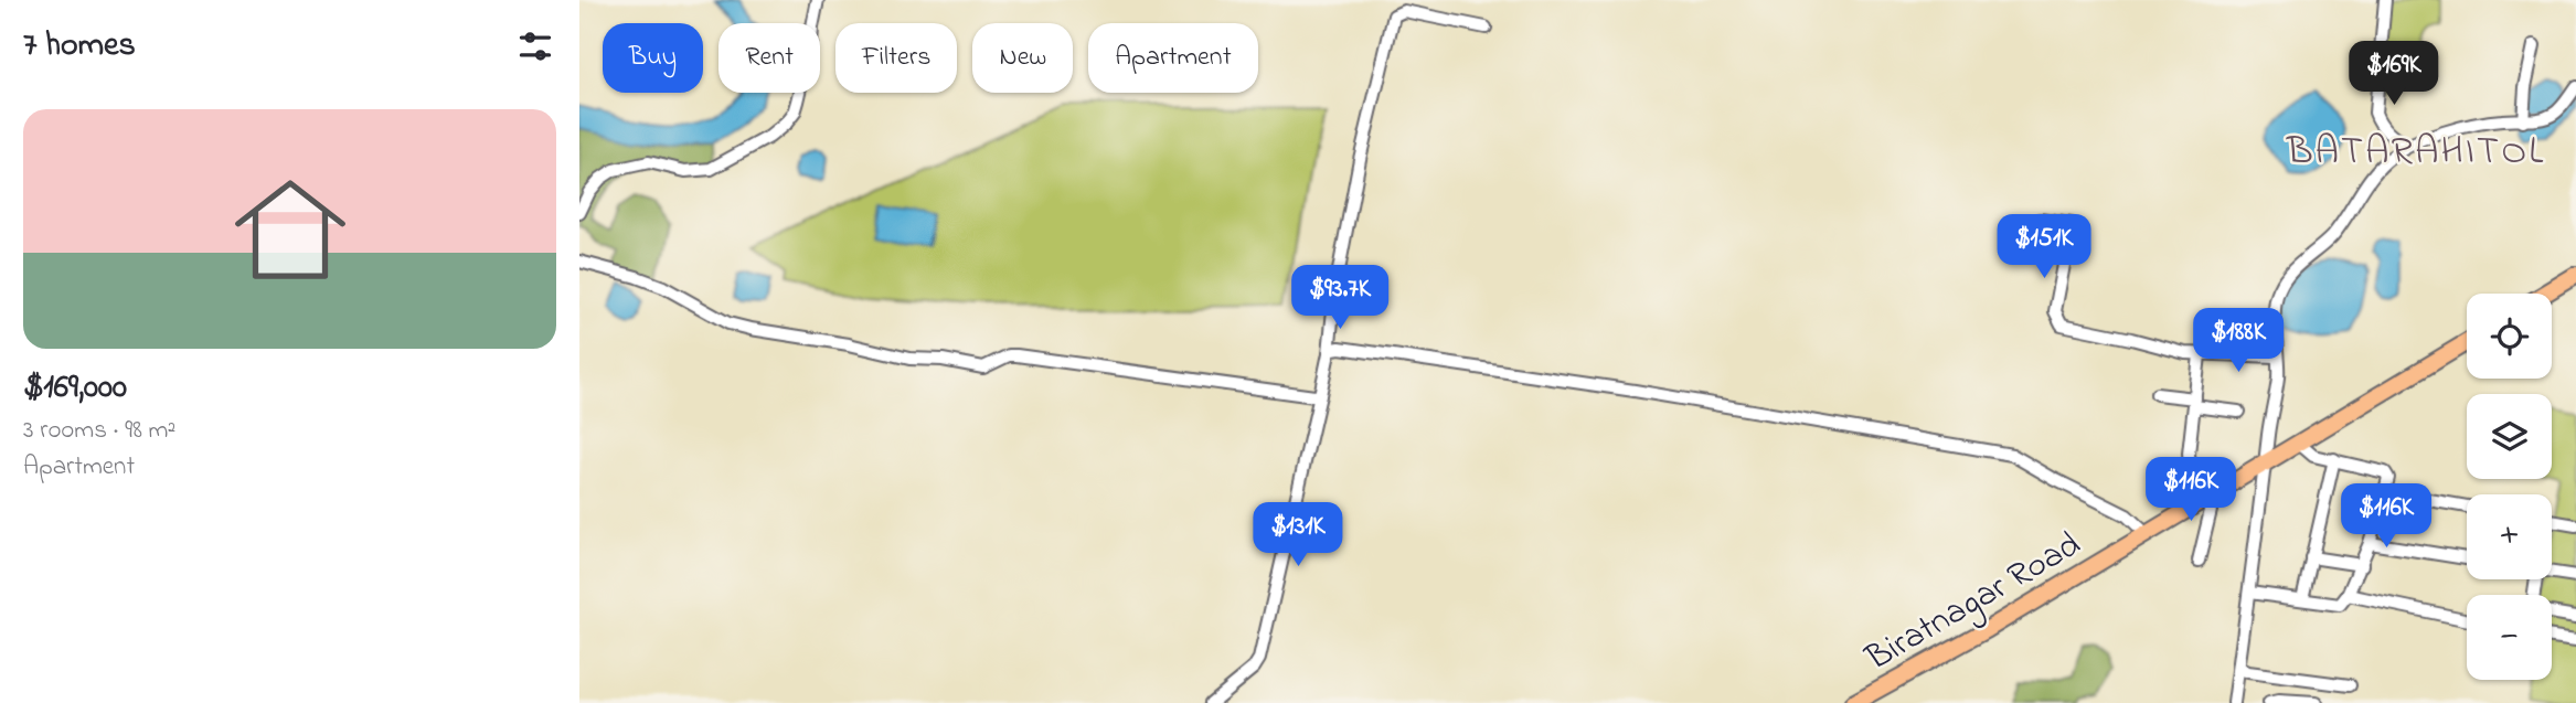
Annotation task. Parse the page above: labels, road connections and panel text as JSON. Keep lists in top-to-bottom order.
{
  "streets": {
    "main road": ["Biratnagar Road"]
  },
  "districts": ["BATARAHITOL"],
  "page": {
    "heading": "7 homes",
    "chip": [
      "Buy",
      "Rent",
      "Filters",
      "New",
      "Apartment"
    ],
    "price": [
      "$169K",
      "$151K",
      "$93.7K",
      "$188K",
      "$116K",
      "$116K",
      "$131K"
    ],
    "list": [
      {
        "name": "$169,000",
        "note": "3 rooms · 98 m² · Apartment"
      }
    ],
    "map_buttons": ["+", "−"]
  }
}
